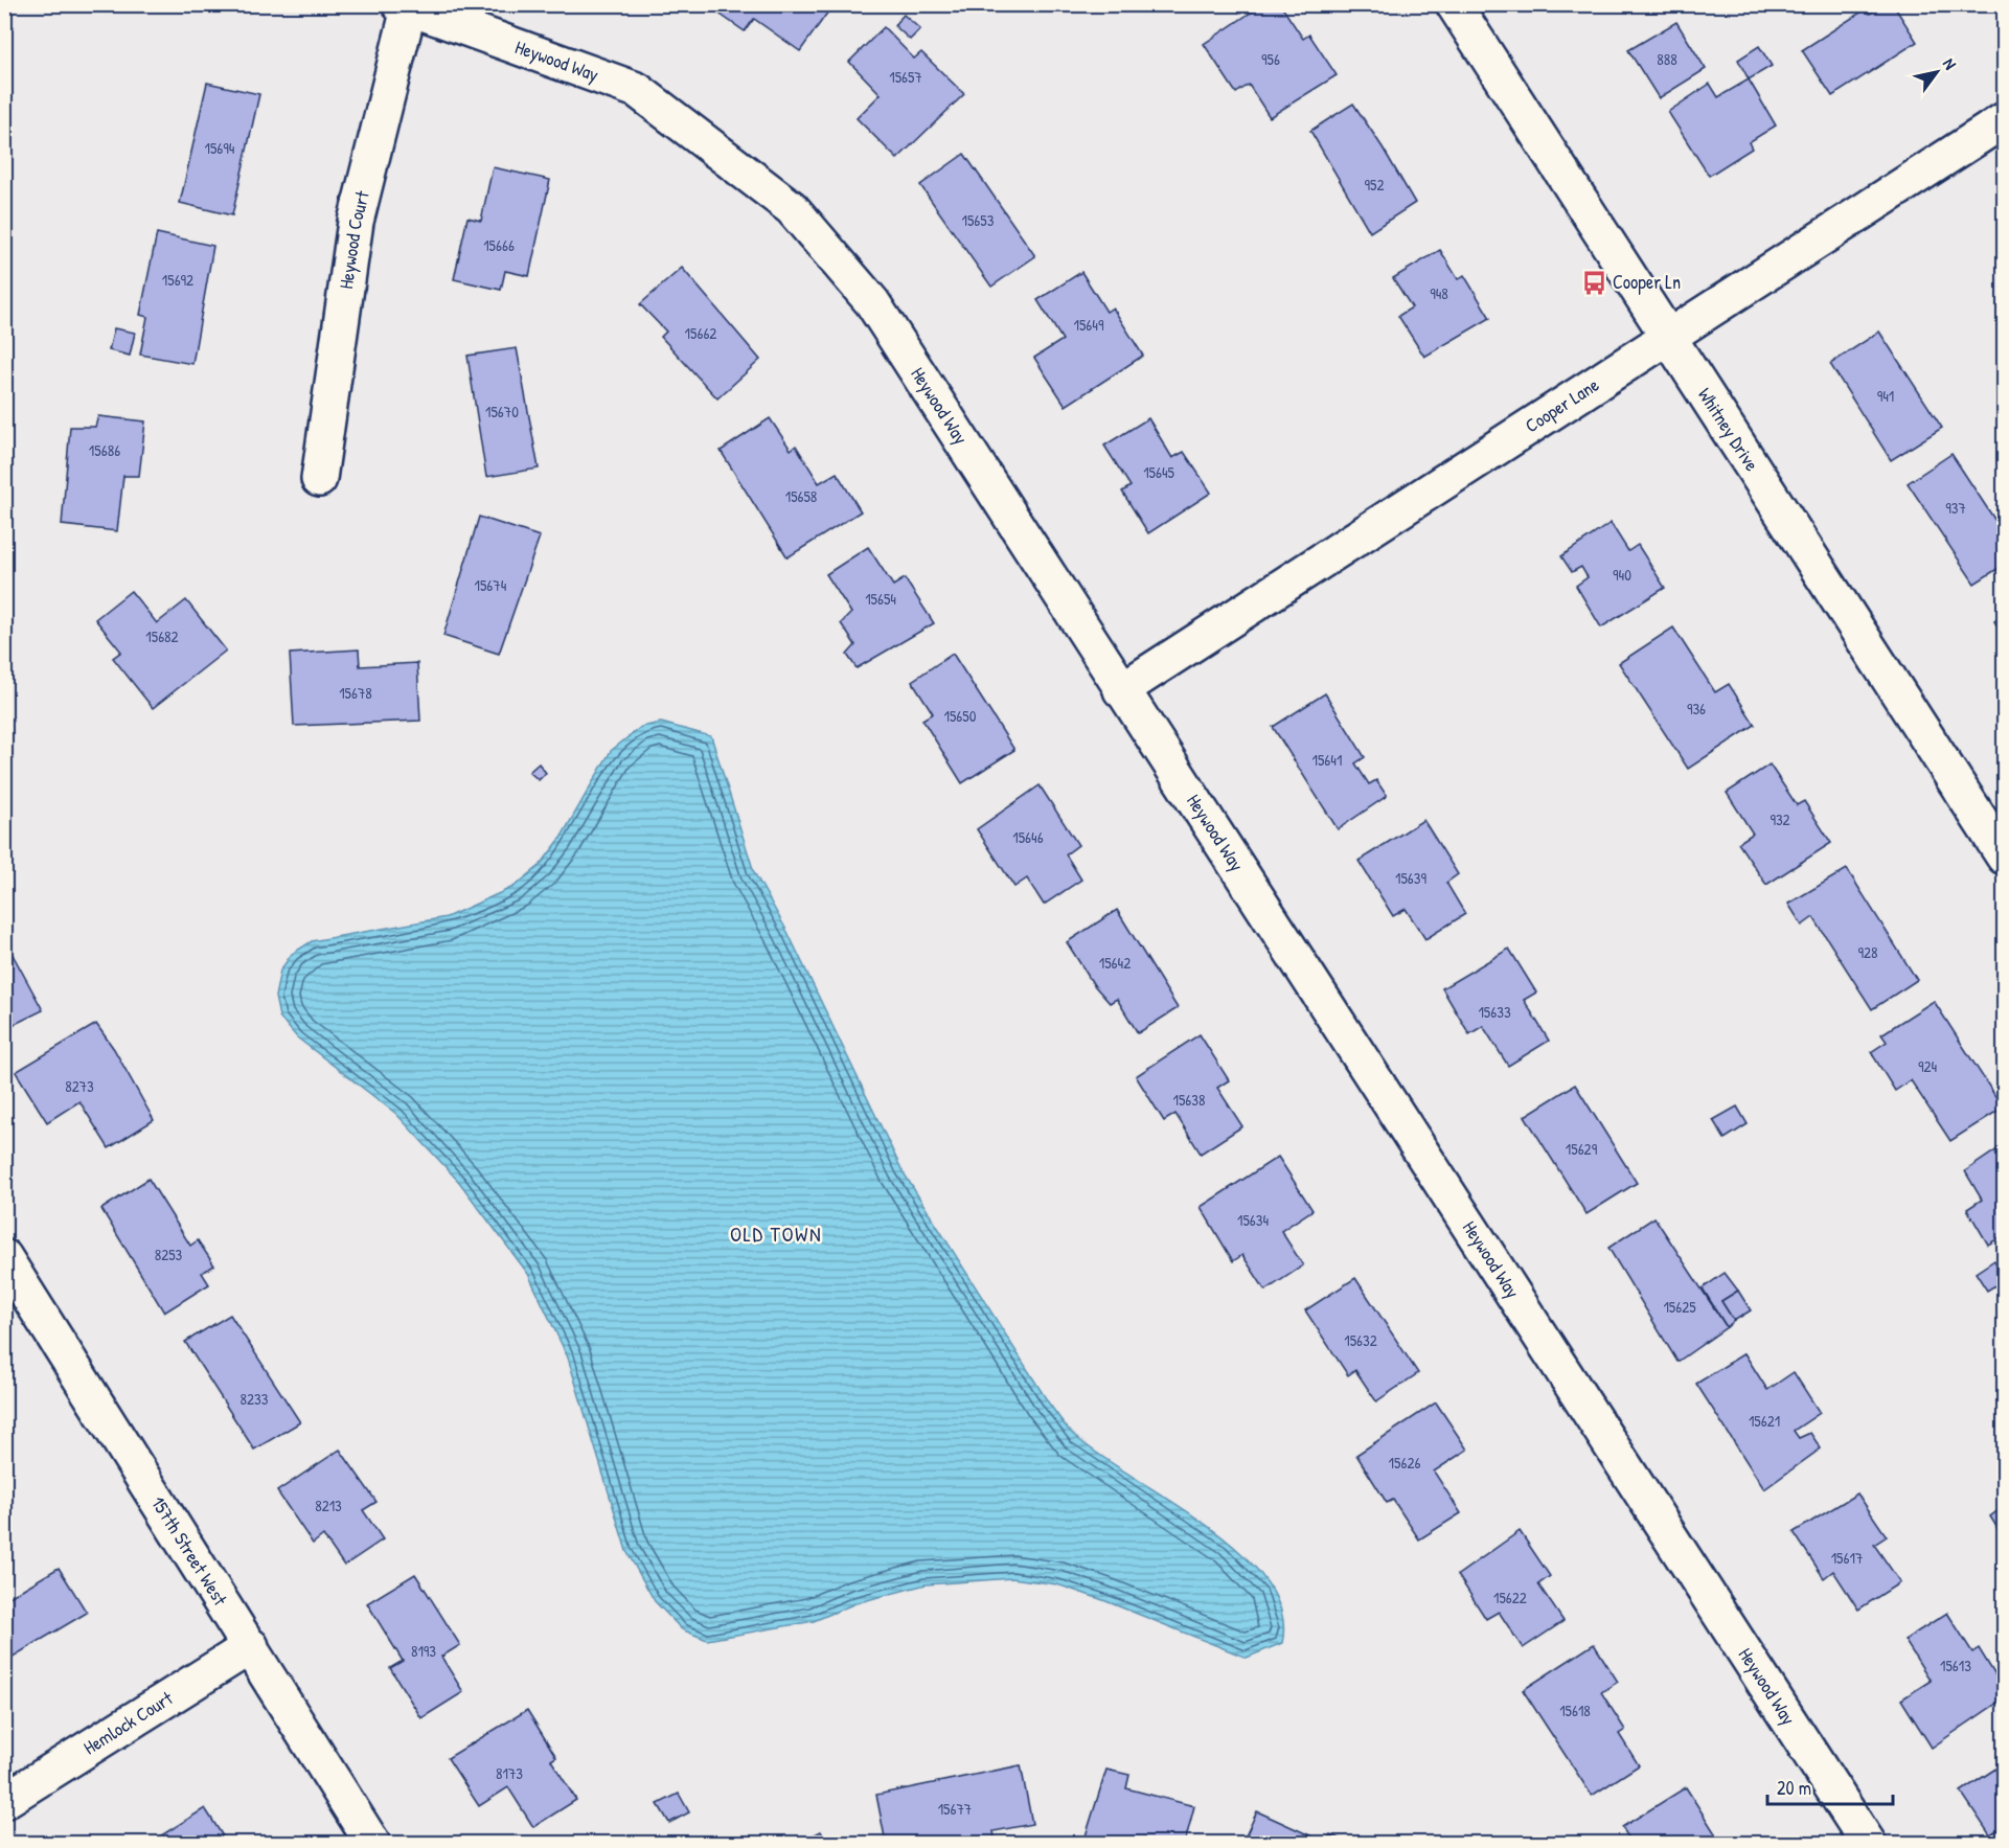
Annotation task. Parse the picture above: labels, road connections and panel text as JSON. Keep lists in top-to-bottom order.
{
  "streets": {
    "street": [
      "Heywood Way",
      "Heywood Court",
      "Cooper Lane",
      "Whitney Drive",
      "157th Street West",
      "Hemlock Court"
    ]
  },
  "crossings": [
    ["Heywood Way", "Heywood Court"],
    ["Heywood Way", "Cooper Lane"],
    ["Cooper Lane", "Whitney Drive"],
    ["157th Street West", "Hemlock Court"]
  ],
  "districts": ["OLD TOWN"],
  "places": {
    "bus stop": ["Cooper Ln"]
  },
  "house_numbers": [
    "956",
    "888",
    "15657",
    "15694",
    "952",
    "15653",
    "15666",
    "15692",
    "948",
    "15649",
    "15662",
    "941",
    "15670",
    "15686",
    "15645",
    "15658",
    "937",
    "940",
    "15674",
    "15654",
    "15682",
    "15678",
    "936",
    "15650",
    "15641",
    "932",
    "15646",
    "15639",
    "928",
    "15642",
    "15633",
    "924",
    "8273",
    "15638",
    "15629",
    "15634",
    "8253",
    "15625",
    "15632",
    "8233",
    "15621",
    "15626",
    "8213",
    "15617",
    "15622",
    "8193",
    "15613",
    "15618",
    "8173",
    "15677"
  ],
  "scale_bar": "20 m",
  "north": "top right"
}
